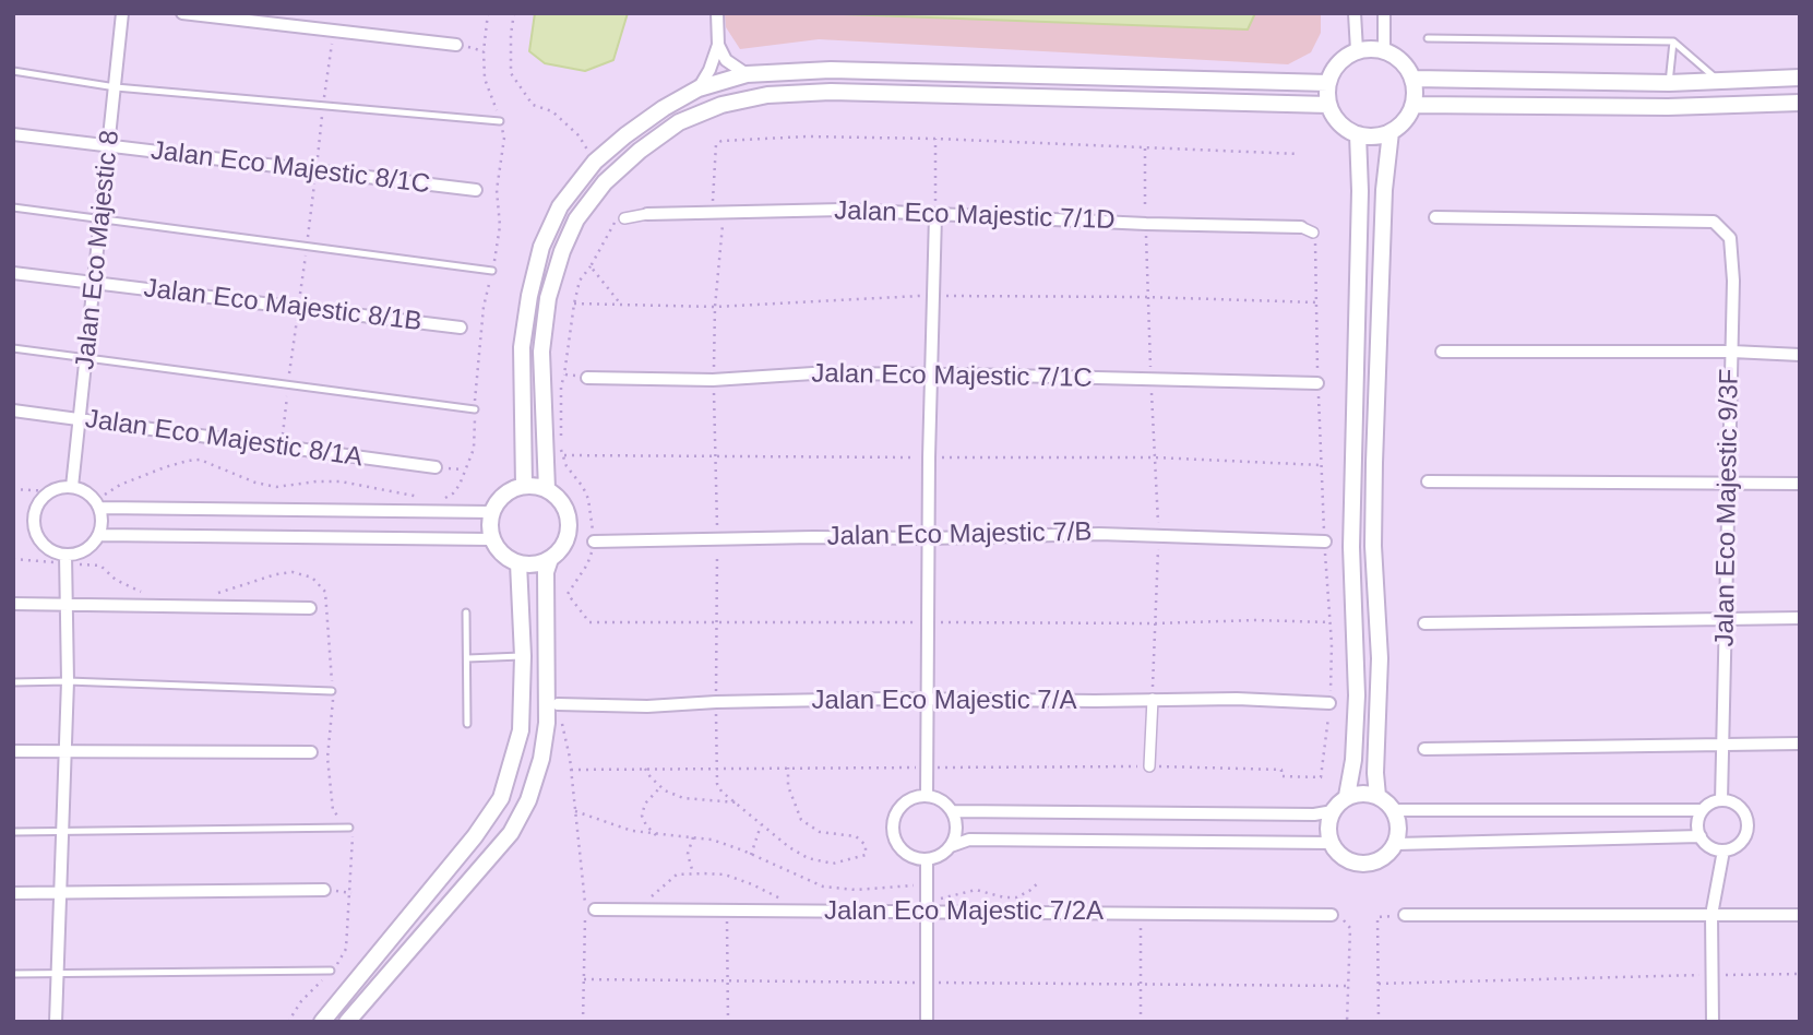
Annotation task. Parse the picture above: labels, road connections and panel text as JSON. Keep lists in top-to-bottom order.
{
  "streets": {
    "street": [
      "Jalan Eco Majestic 8/1C",
      "Jalan Eco Majestic 7/1D",
      "Jalan Eco Majestic 8",
      "Jalan Eco Majestic 8/1B",
      "Jalan Eco Majestic 7/1C",
      "Jalan Eco Majestic 8/1A",
      "Jalan Eco Majestic 9/3F",
      "Jalan Eco Majestic 7/B",
      "Jalan Eco Majestic 7/A",
      "Jalan Eco Majestic 7/2A"
    ]
  },
  "crossings": [
    ["Jalan Eco Majestic 8/1C", "Jalan Eco Majestic 8"],
    ["Jalan Eco Majestic 8", "Jalan Eco Majestic 8/1B"],
    ["Jalan Eco Majestic 8", "Jalan Eco Majestic 8/1A"]
  ]
}
